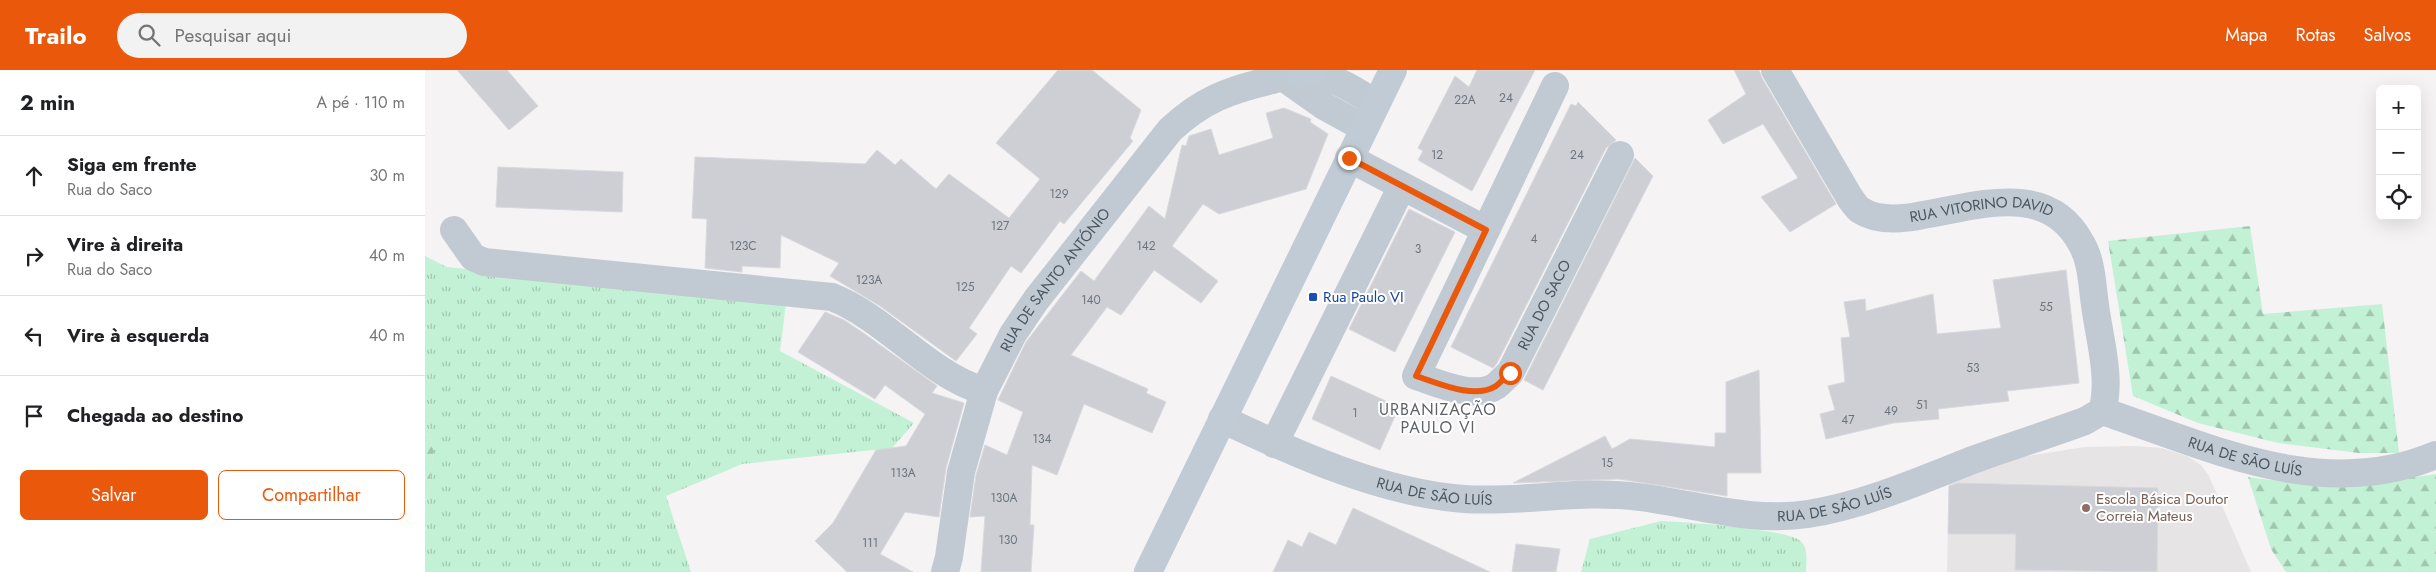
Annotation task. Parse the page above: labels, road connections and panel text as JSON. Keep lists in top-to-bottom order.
{
  "streets": {
    "street": [
      "RUA VITORINO DAVID",
      "RUA DE SANTO ANTÓNIO",
      "RUA DO SACO",
      "RUA DE SÃO LUÍS"
    ]
  },
  "crossings": [
    ["RUA VITORINO DAVID", "RUA DE SÃO LUÍS"]
  ],
  "districts": ["URBANIZAÇÃO PAULO VI"],
  "places": {
    "transit": ["Rua Paulo VI"],
    "other": ["Escola Básica Doutor Correia Mateus"]
  },
  "house_numbers": [
    "24",
    "22A",
    "12",
    "24",
    "129",
    "127",
    "4",
    "123C",
    "142",
    "3",
    "123A",
    "125",
    "140",
    "55",
    "53",
    "51",
    "49",
    "1",
    "47",
    "134",
    "15",
    "113A",
    "130A",
    "130",
    "111"
  ],
  "page": {
    "header": "Trailo",
    "search": "Pesquisar aqui",
    "nav": ["Mapa", "Rotas", "Salvos"],
    "heading": ["2 min", "A pé · 110 m"],
    "map_buttons": ["+", "−"],
    "list": [
      ["Siga em frente", "Rua do Saco", "30 m"],
      ["Vire à direita", "Rua do Saco", "40 m"],
      ["Vire à esquerda", "40 m"],
      "Chegada ao destino"
    ],
    "buttons": ["Salvar", "Compartilhar"]
  }
}
